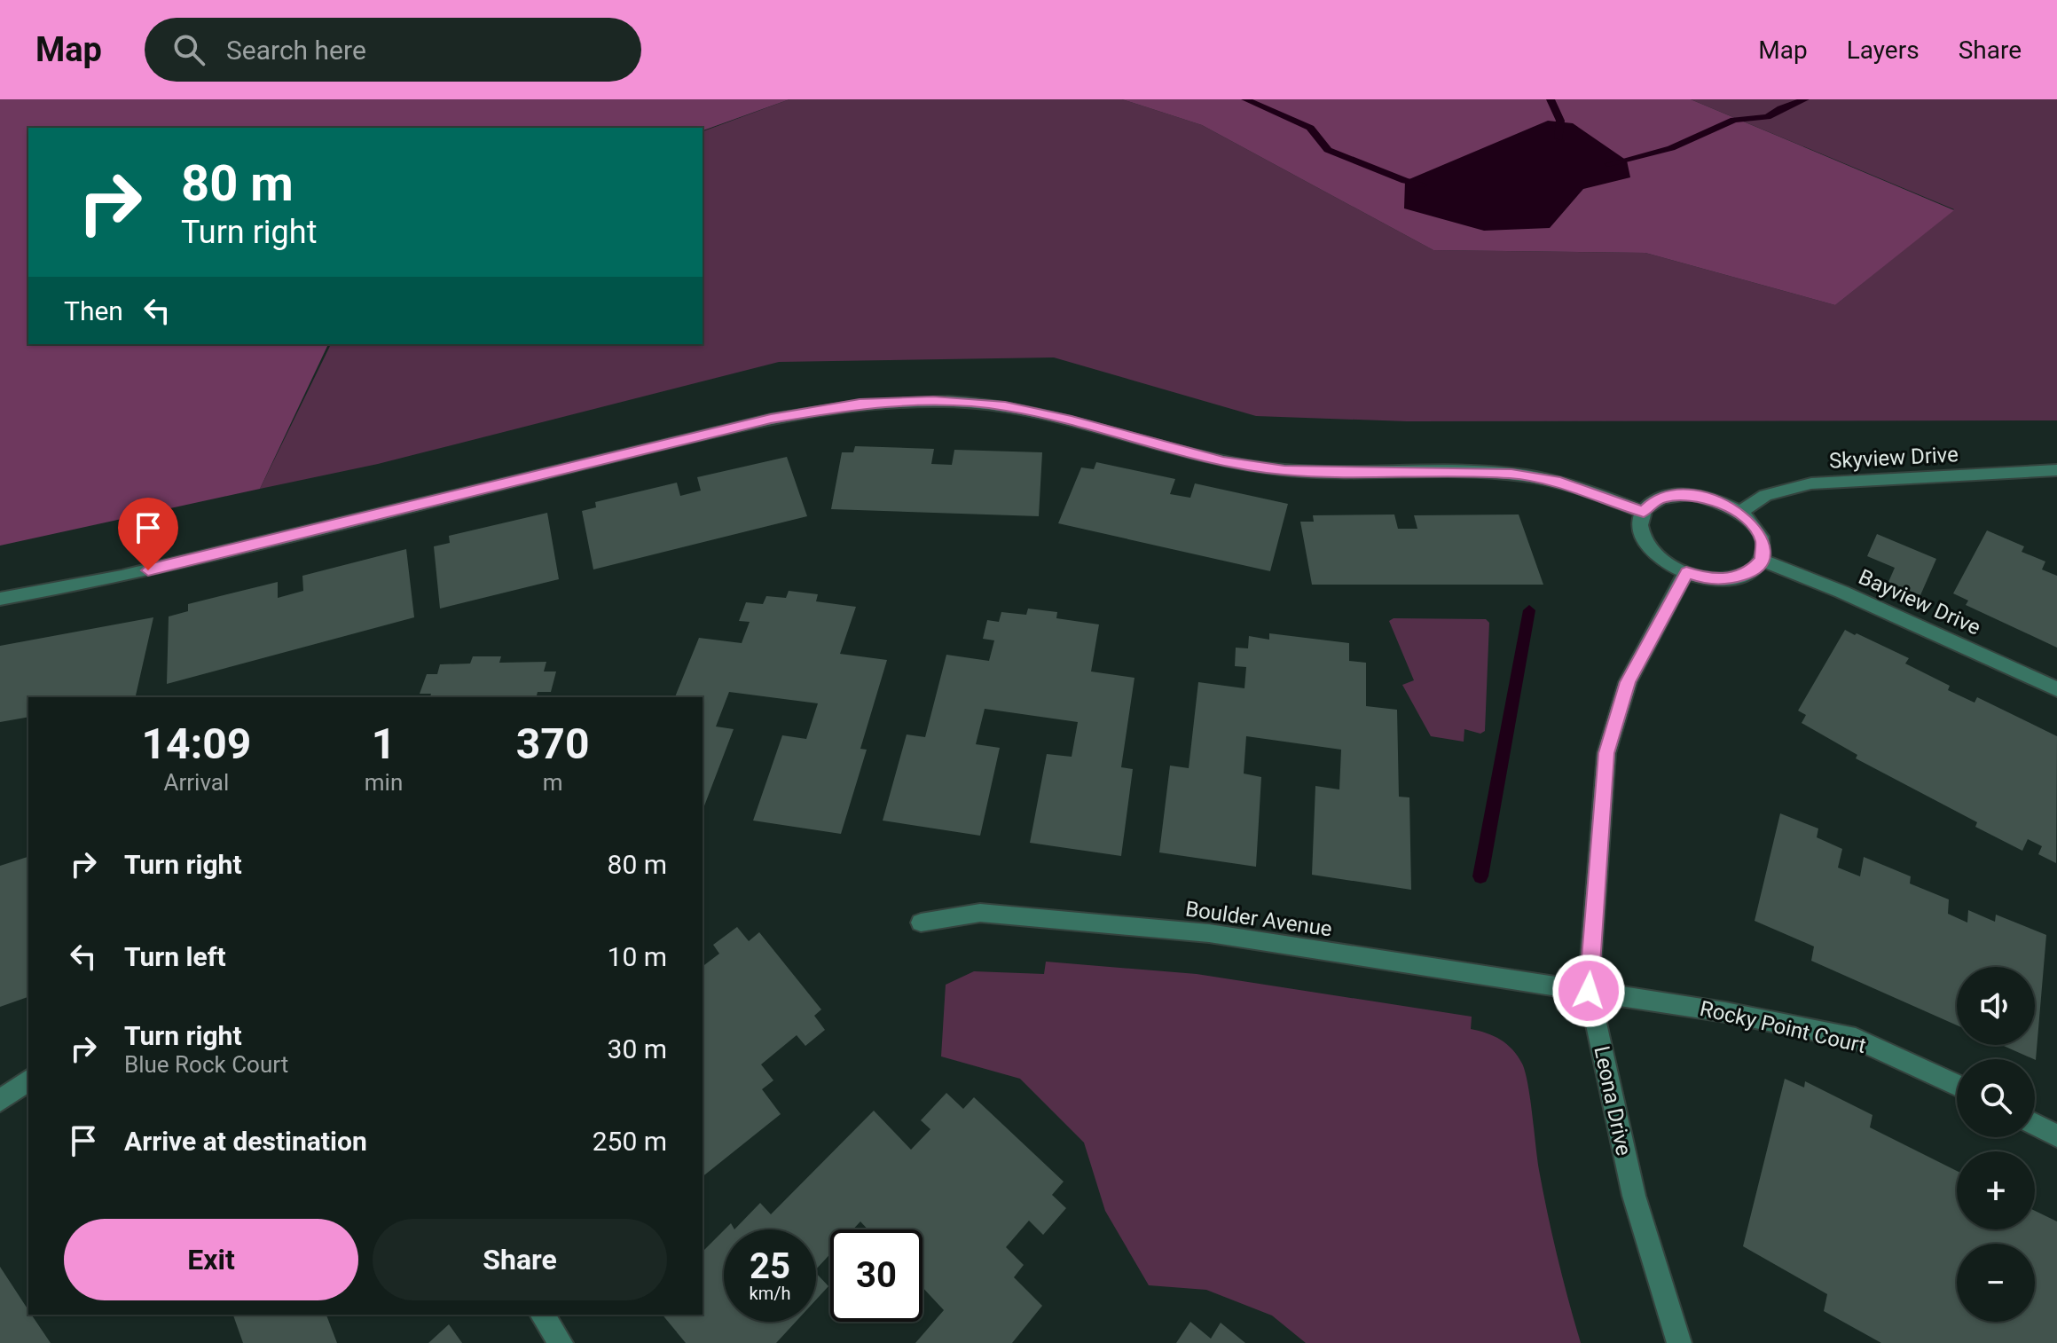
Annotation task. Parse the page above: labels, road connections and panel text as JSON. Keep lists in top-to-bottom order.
{
  "streets": {
    "street": [
      "Skyview Drive",
      "Bayview Drive",
      "Boulder Avenue",
      "Rocky Point Court",
      "Leona Drive"
    ]
  },
  "crossings": [
    ["Skyview Drive", "Bayview Drive"],
    ["Skyview Drive", "Leona Drive"],
    ["Bayview Drive", "Leona Drive"],
    ["Boulder Avenue", "Rocky Point Court"],
    ["Boulder Avenue", "Leona Drive"],
    ["Rocky Point Court", "Leona Drive"]
  ],
  "page": {
    "header": "Map",
    "search": "Search here",
    "nav": ["Map", "Layers", "Share"],
    "turn": ["80 m", "Turn right"],
    "then": "Then",
    "eta": [
      "14:09",
      "Arrival",
      "1",
      "min",
      "370",
      "m"
    ],
    "list": [
      {
        "name": "Turn right",
        "value": "80 m"
      },
      {
        "name": "Turn left",
        "value": "10 m"
      },
      {
        "name": "Turn right",
        "note": "Blue Rock Court",
        "value": "30 m"
      },
      {
        "name": "Arrive at destination",
        "value": "250 m"
      }
    ],
    "map_buttons": ["+", "−"],
    "buttons": ["Exit", "Share"],
    "speed": "25 km/h",
    "limit": "30"
  }
}
